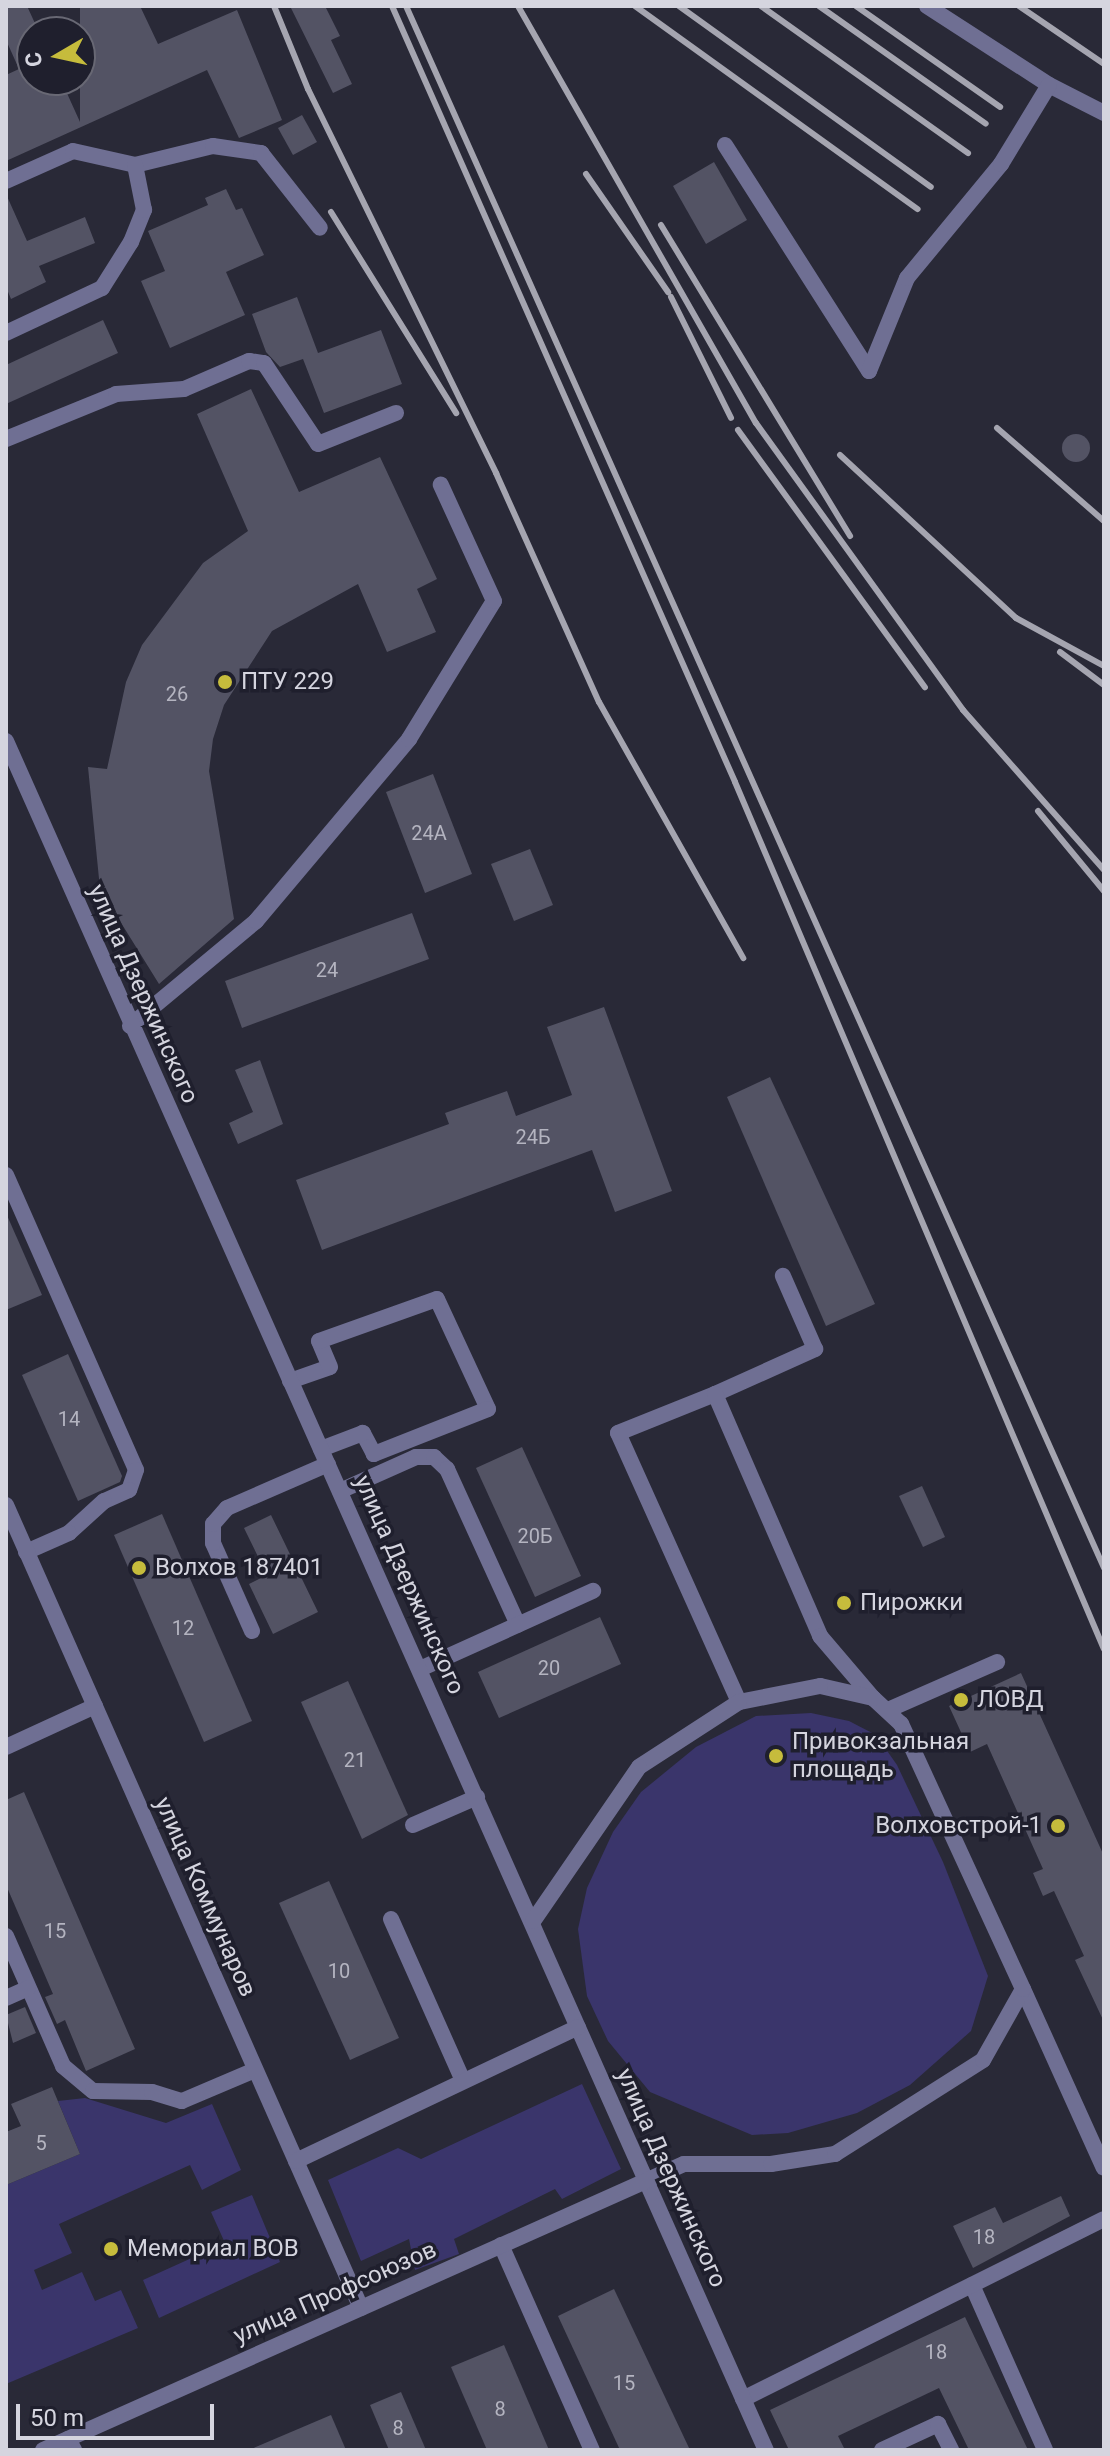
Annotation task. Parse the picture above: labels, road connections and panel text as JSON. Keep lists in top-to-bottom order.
{
  "streets": {
    "street": ["улица Дзержинского", "улица Коммунаров", "улица Профсоюзов"]
  },
  "crossings": [
    ["улица Дзержинского", "улица Профсоюзов"],
    ["улица Коммунаров", "улица Профсоюзов"]
  ],
  "places": [
    "ПТУ 229",
    "Волхов 187401",
    "Пирожки",
    "ЛОВД",
    "Привокзальная площадь",
    "Волховстрой-1",
    "Мемориал ВОВ"
  ],
  "house_numbers": [
    "26",
    "24А",
    "24",
    "24Б",
    "14",
    "20Б",
    "12",
    "20",
    "21",
    "15",
    "10",
    "5",
    "18",
    "18",
    "15",
    "8",
    "8"
  ],
  "scale_bar": "50 m",
  "north": "left"
}
